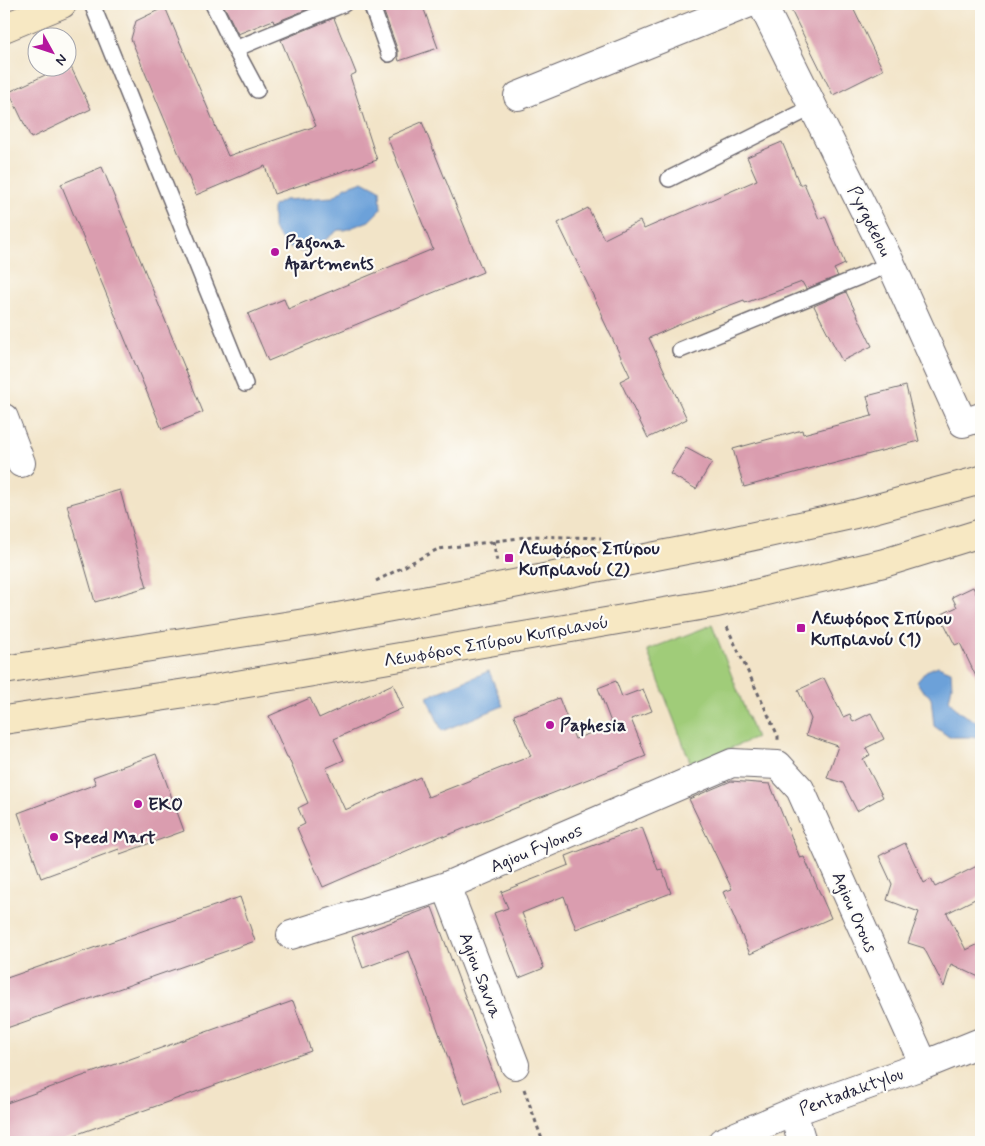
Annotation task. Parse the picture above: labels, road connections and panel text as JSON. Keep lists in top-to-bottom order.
{
  "streets": {
    "main road": ["Λεωφόρος Σπύρου Κυπριανού"],
    "street": [
      "Pyrgotelou",
      "Agiou Fylonos",
      "Agiou Orous",
      "Agiou Savva",
      "Pentadaktylou"
    ]
  },
  "crossings": [
    ["Agiou Fylonos", "Agiou Orous"],
    ["Agiou Fylonos", "Agiou Savva"],
    ["Agiou Orous", "Pentadaktylou"]
  ],
  "places": {
    "other": [
      "Pagona Apartments",
      "Paphesia",
      "EKO",
      "Speed Mart"
    ],
    "transit": ["Λεωφόρος Σπύρου Κυπριανού (2)", "Λεωφόρος Σπύρου Κυπριανού (1)"]
  },
  "north": "bottom right"
}
